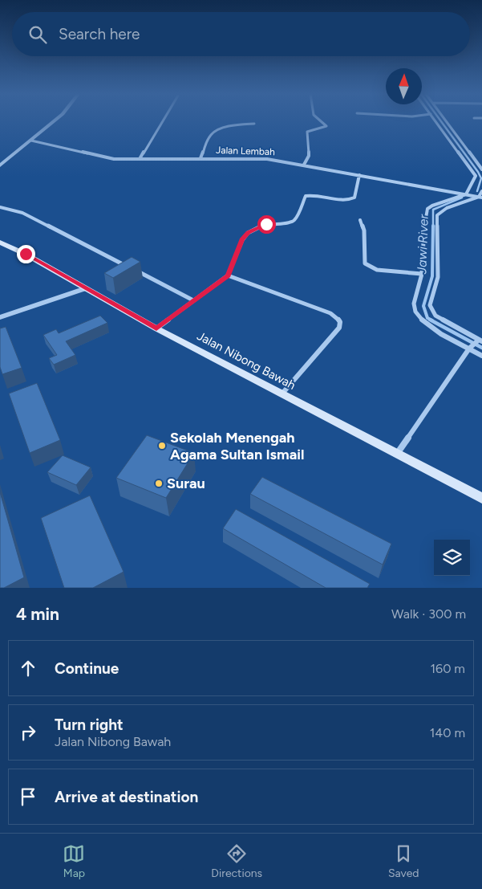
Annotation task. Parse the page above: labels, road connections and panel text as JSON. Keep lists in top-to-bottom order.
{
  "streets": {
    "main road": ["Jalan Nibong Bawah"],
    "street": ["Jalan Lembah"]
  },
  "water": ["Jawi River"],
  "places": ["Sekolah Menengah Agama Sultan Ismail", "Surau"],
  "north": "top",
  "page": {
    "search": "Search here",
    "heading": ["4 min", "Walk · 300 m"],
    "list": [
      ["Continue", "160 m"],
      ["Turn right", "Jalan Nibong Bawah", "140 m"],
      "Arrive at destination"
    ],
    "nav": ["Map", "Directions", "Saved"]
  }
}
